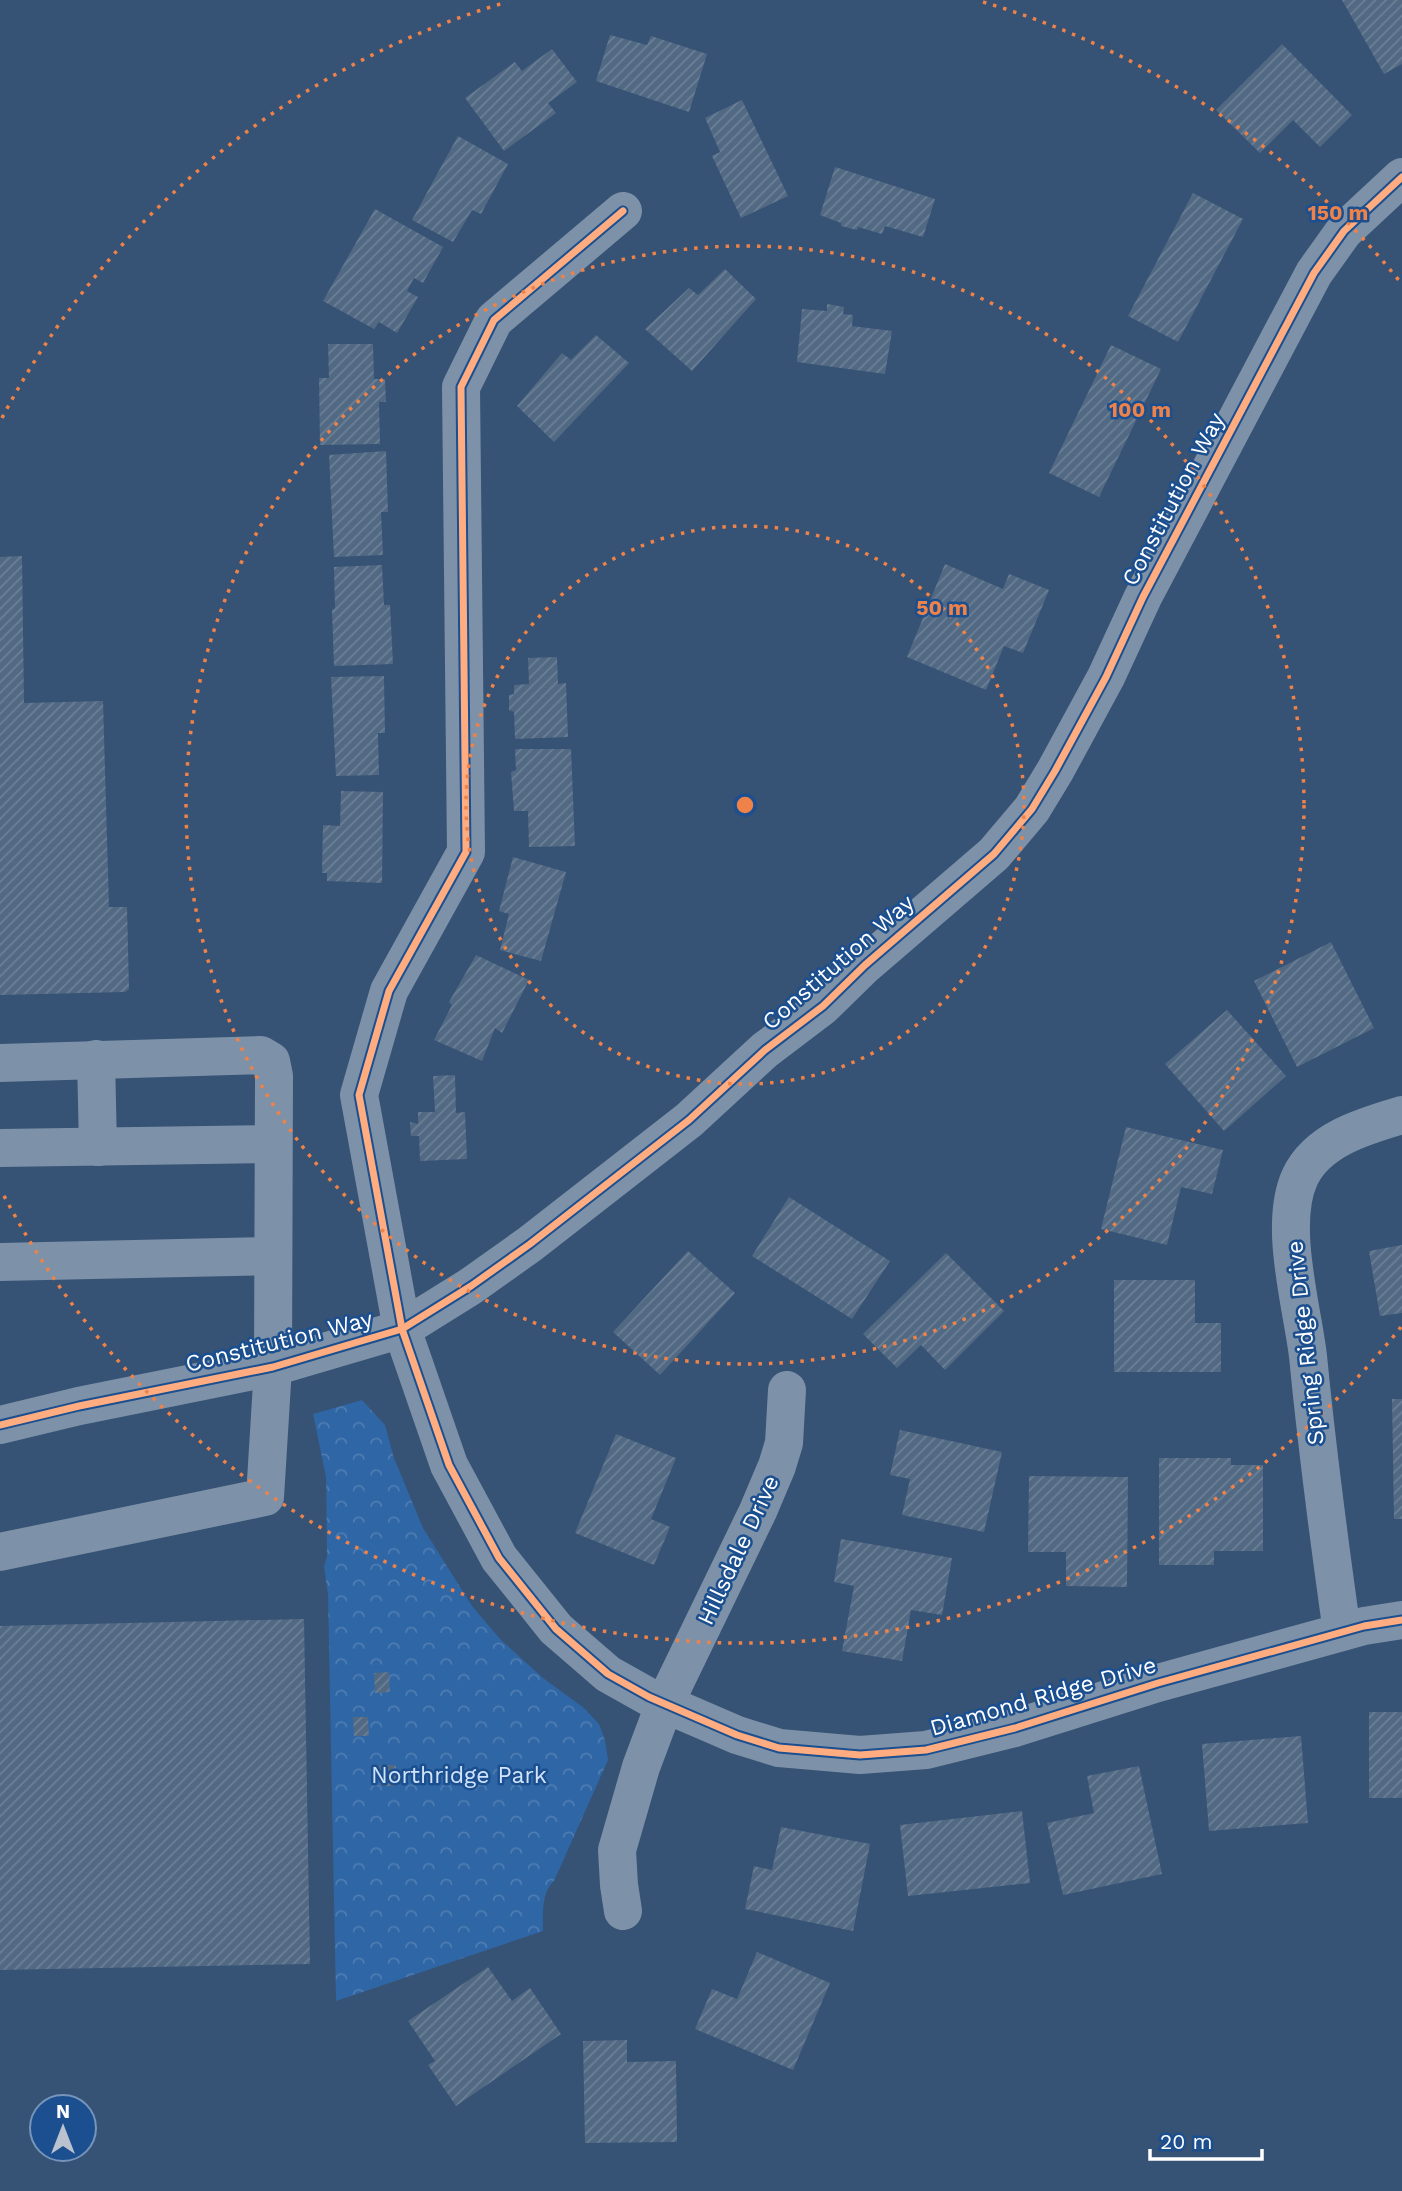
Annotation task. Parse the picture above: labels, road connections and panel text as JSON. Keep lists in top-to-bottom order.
{
  "streets": {
    "street": [
      "Constitution Way",
      "Spring Ridge Drive",
      "Hillsdale Drive",
      "Diamond Ridge Drive"
    ]
  },
  "crossings": [
    ["Constitution Way", "Diamond Ridge Drive"],
    ["Spring Ridge Drive", "Diamond Ridge Drive"],
    ["Hillsdale Drive", "Diamond Ridge Drive"]
  ],
  "parks": ["Northridge Park"],
  "scale_bar": "20 m",
  "north": "top",
  "rings": ["150 m", "100 m", "50 m"]
}
